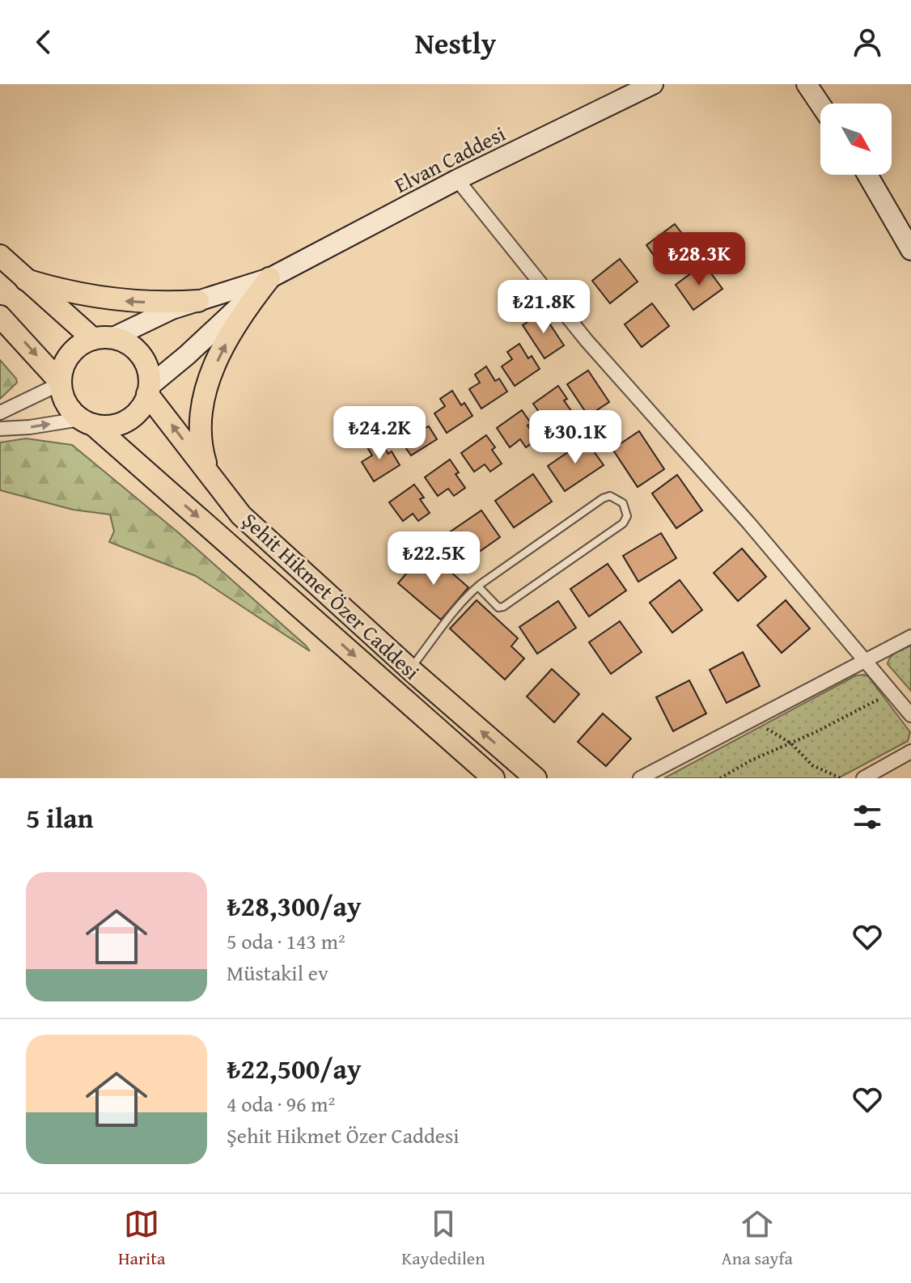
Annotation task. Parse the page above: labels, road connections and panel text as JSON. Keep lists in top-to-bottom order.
{
  "streets": {
    "main road": ["Elvan Caddesi", "Şehit Hikmet Özer Caddesi"]
  },
  "north": "bottom right",
  "page": {
    "header": "Nestly",
    "price": [
      "₺28.3K",
      "₺21.8K",
      "₺24.2K",
      "₺30.1K",
      "₺22.5K"
    ],
    "heading": "5 ilan",
    "list": [
      {
        "name": "₺28,300/ay",
        "note": "5 oda · 143 m² · Müstakil ev"
      },
      {
        "name": "₺22,500/ay",
        "note": "4 oda · 96 m² · Şehit Hikmet Özer Caddesi"
      }
    ],
    "tabs": ["Harita", "Kaydedilen", "Ana sayfa"]
  }
}
